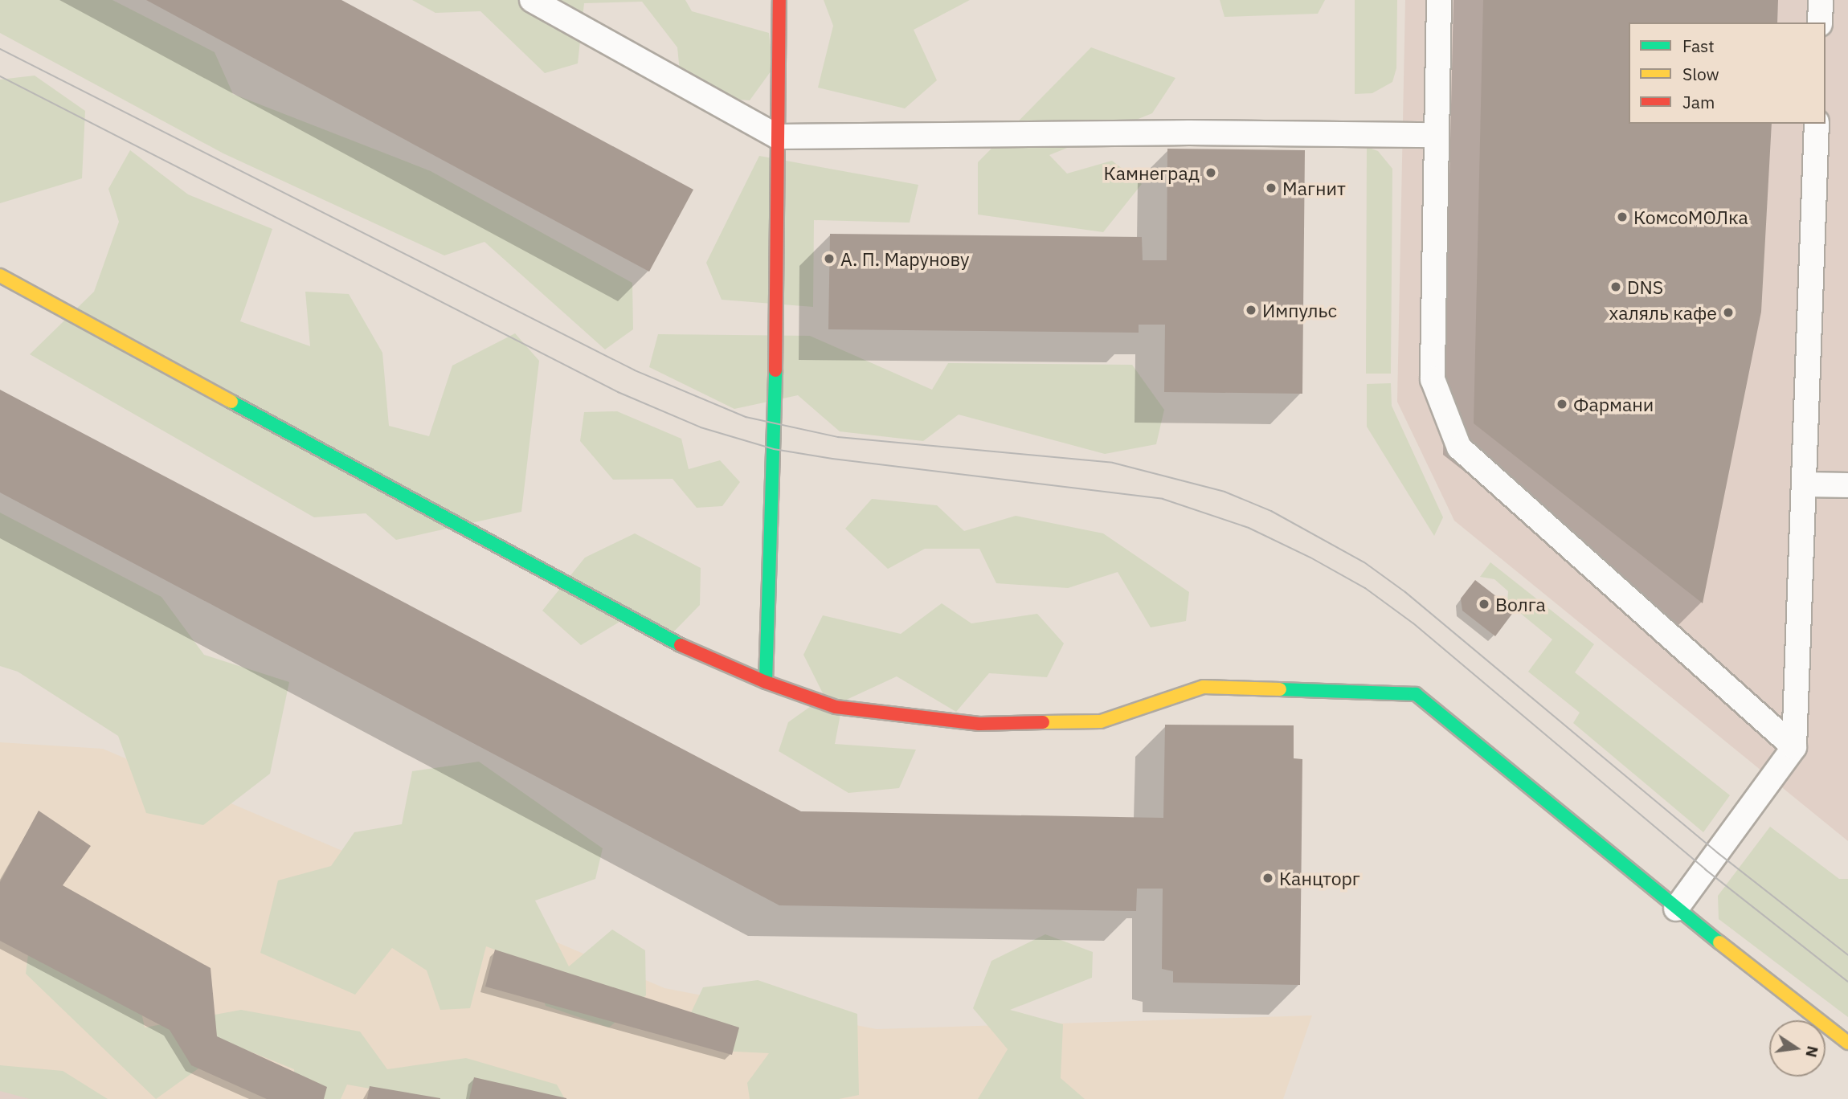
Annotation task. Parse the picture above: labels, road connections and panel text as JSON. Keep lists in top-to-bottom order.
{
  "places": [
    "Камнеград",
    "Магнит",
    "КомсоМОЛка",
    "А. П. Марунову",
    "DNS",
    "Импульс",
    "халяль кафе",
    "Фармани",
    "Волга",
    "Канцторг"
  ],
  "legend": ["Fast", "Slow", "Jam"],
  "north": "right"
}
